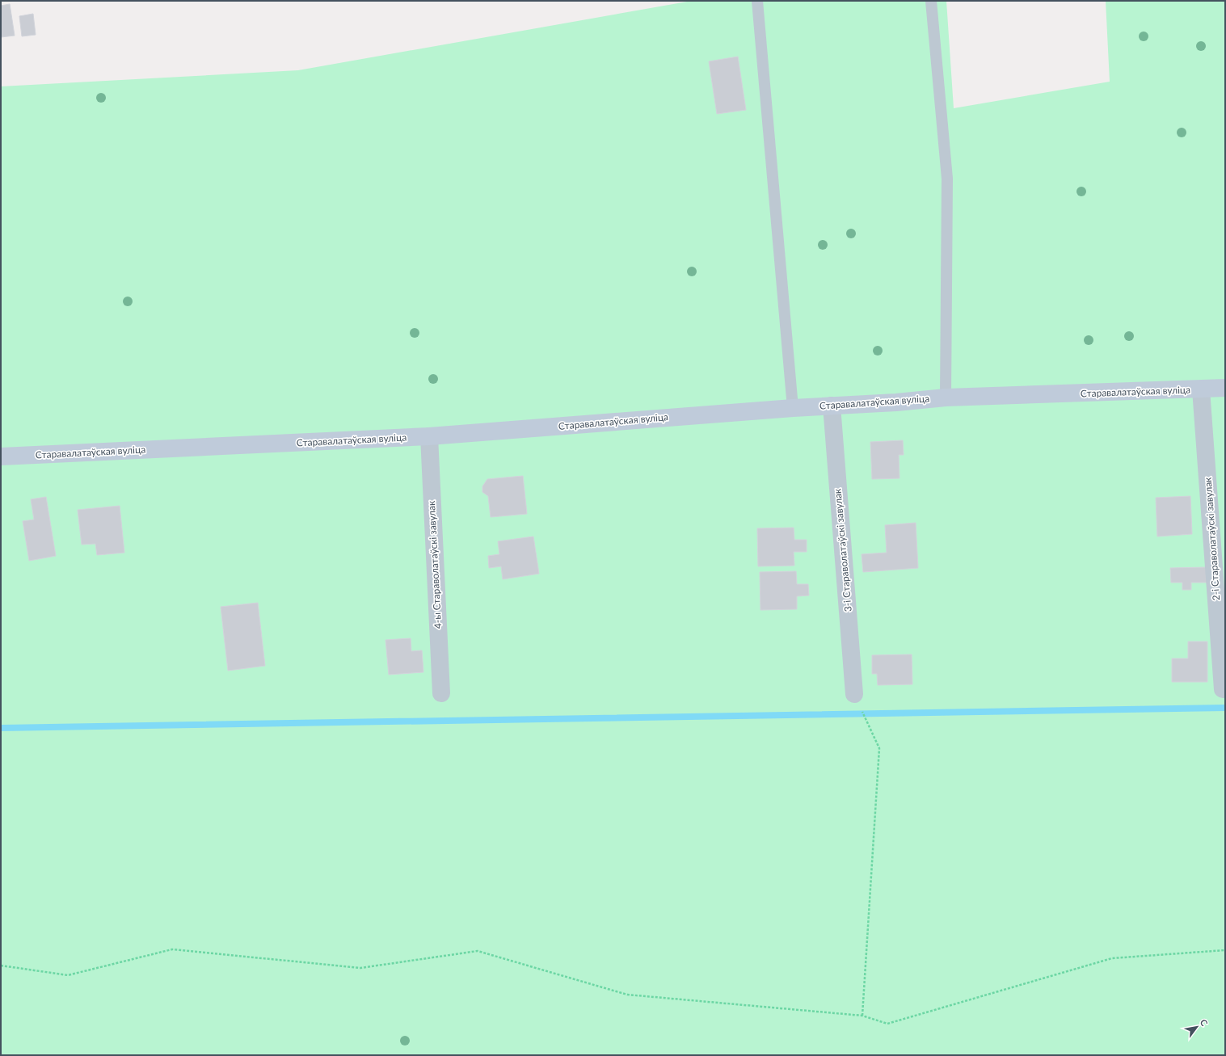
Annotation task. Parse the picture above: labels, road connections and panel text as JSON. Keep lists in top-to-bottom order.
{
  "streets": {
    "street": [
      "Старавалатаўская вуліца",
      "2-і Стараволатаўскі завулак",
      "3-і Стараволатаўскі завулак",
      "4-ы Стараволатаўскі завулак"
    ]
  },
  "crossings": [
    ["Старавалатаўская вуліца", "2-і Стараволатаўскі завулак"],
    ["Старавалатаўская вуліца", "3-і Стараволатаўскі завулак"],
    ["Старавалатаўская вуліца", "4-ы Стараволатаўскі завулак"]
  ],
  "north": "top right"
}
